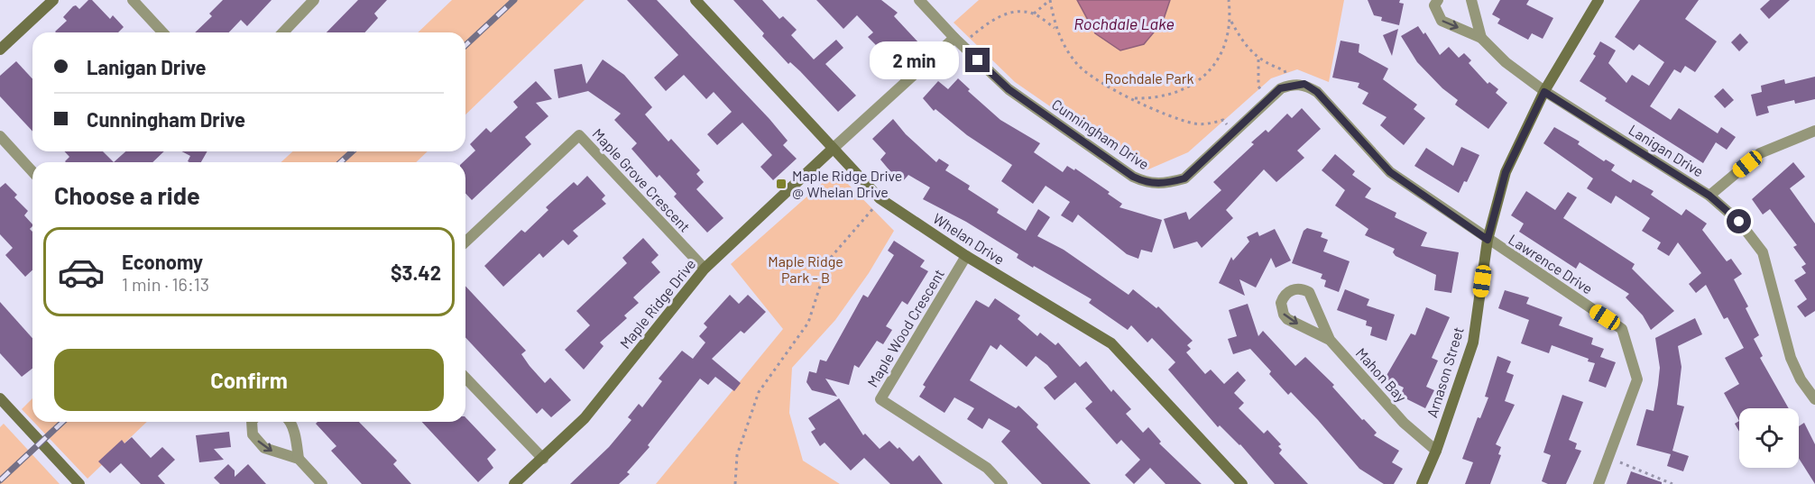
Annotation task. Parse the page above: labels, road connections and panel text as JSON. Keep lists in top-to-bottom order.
{
  "streets": {
    "street": [
      "Cunningham Drive",
      "Lanigan Drive",
      "Maple Grove Crescent",
      "Whelan Drive",
      "Lawrence Drive",
      "Maple Ridge Drive",
      "Maple Wood Crescent",
      "Arnason Street",
      "Mahon Bay"
    ]
  },
  "crossings": [
    ["Lanigan Drive", "Arnason Street"],
    ["Maple Grove Crescent", "Maple Ridge Drive"],
    ["Whelan Drive", "Maple Ridge Drive"],
    ["Whelan Drive", "Maple Wood Crescent"],
    ["Lawrence Drive", "Arnason Street"],
    ["Arnason Street", "Mahon Bay"]
  ],
  "water": ["Rochdale Lake"],
  "parks": ["Rochdale Park", "Maple Ridge Park - B"],
  "places": {
    "transit": ["Maple Ridge Drive @ Whelan Drive"]
  },
  "page": {
    "banner": ["Lanigan Drive", "Cunningham Drive"],
    "bubble": "2 min",
    "heading": "Choose a ride",
    "list": [
      {
        "name": "Economy",
        "note": "1 min · 16:13",
        "value": "$3.42"
      }
    ],
    "buttons": "Confirm"
  }
}
